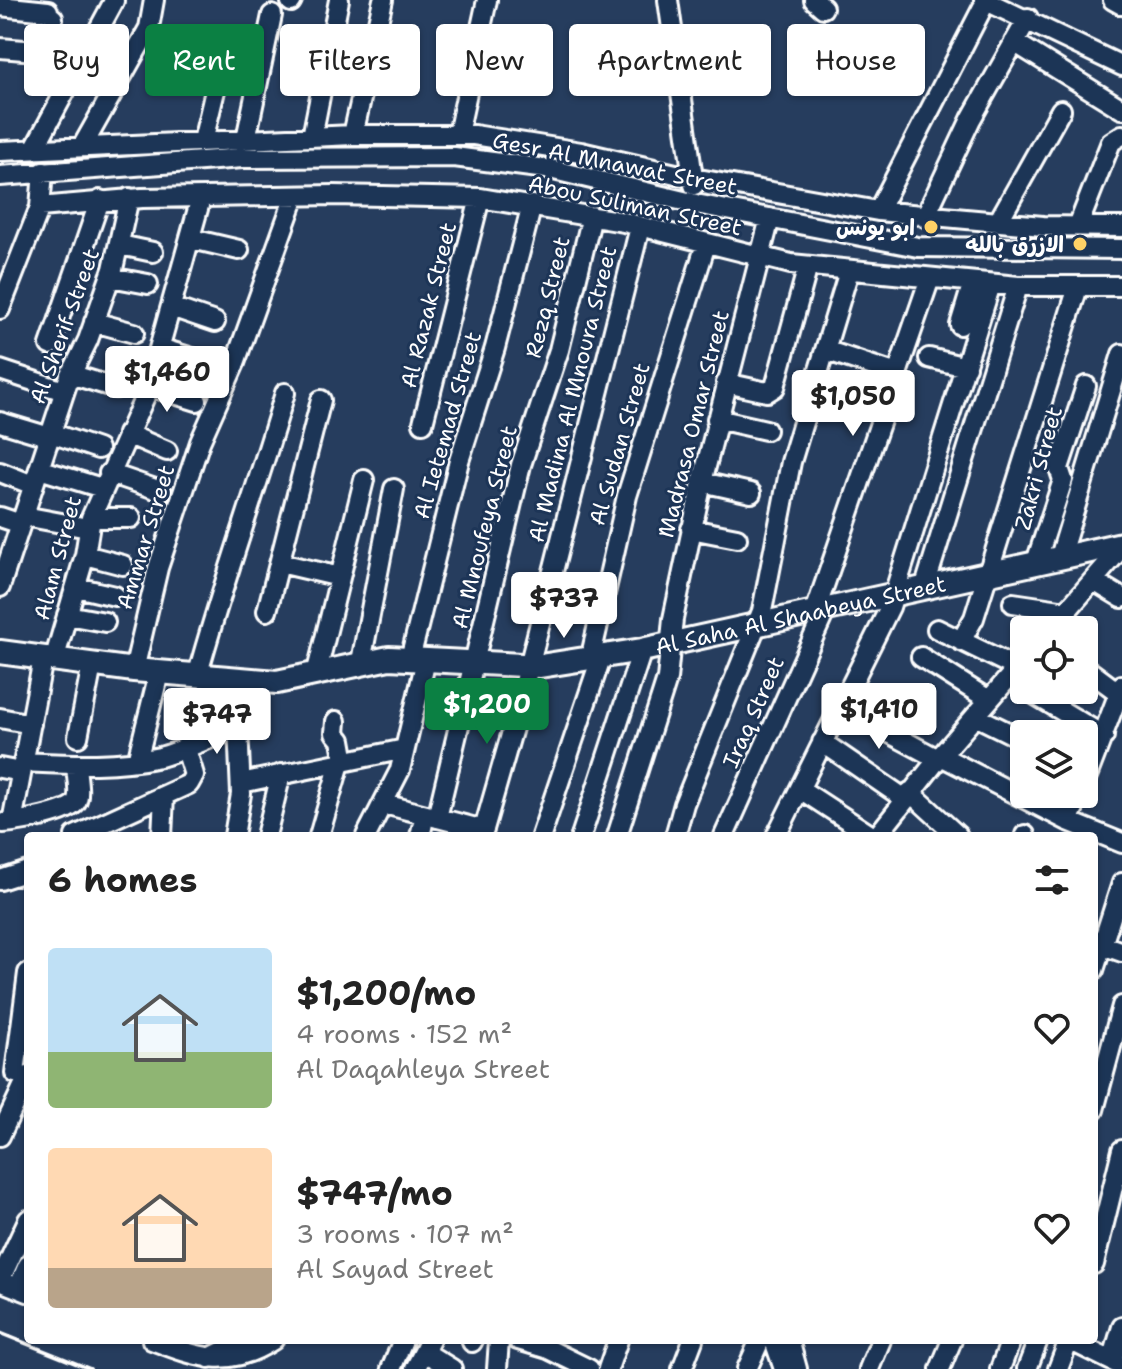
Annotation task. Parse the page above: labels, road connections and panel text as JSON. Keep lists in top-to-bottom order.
{
  "streets": {
    "main road": ["Al Saha Al Shaabeya Street"],
    "street": [
      "Gesr Al Mnawat Street",
      "Abou Suliman Street",
      "Rezq Street",
      "Al Razak Street",
      "Al Sherif Street",
      "Al Madina Al Mnoura Street",
      "Madrasa Omar Street",
      "Al Ietemad Street",
      "Al Sudan Street",
      "Zakri Street",
      "Al Mnoufeya Street",
      "Ammar Street",
      "Alam Street",
      "Iraq Street"
    ]
  },
  "crossings": [
    ["Gesr Al Mnawat Street", "Madrasa Omar Street"],
    ["Abou Suliman Street", "Rezq Street"],
    ["Abou Suliman Street", "Al Razak Street"],
    ["Abou Suliman Street", "Al Sherif Street"],
    ["Abou Suliman Street", "Al Madina Al Mnoura Street"],
    ["Abou Suliman Street", "Madrasa Omar Street"],
    ["Abou Suliman Street", "Al Ietemad Street"],
    ["Abou Suliman Street", "Al Sudan Street"],
    ["Abou Suliman Street", "Ammar Street"],
    ["Abou Suliman Street", "Alam Street"],
    ["Abou Suliman Street", "Iraq Street"],
    ["Rezq Street", "Al Mnoufeya Street"],
    ["Al Madina Al Mnoura Street", "Al Saha Al Shaabeya Street"],
    ["Madrasa Omar Street", "Al Saha Al Shaabeya Street"],
    ["Al Ietemad Street", "Al Saha Al Shaabeya Street"],
    ["Al Sudan Street", "Al Saha Al Shaabeya Street"],
    ["Zakri Street", "Al Saha Al Shaabeya Street"],
    ["Al Mnoufeya Street", "Al Saha Al Shaabeya Street"],
    ["Ammar Street", "Al Saha Al Shaabeya Street"],
    ["Alam Street", "Al Saha Al Shaabeya Street"],
    ["Al Saha Al Shaabeya Street", "Iraq Street"]
  ],
  "places": ["ابو يونس", "الازرق بالله"],
  "page": {
    "chip": [
      "Buy",
      "Rent",
      "Filters",
      "New",
      "Apartment",
      "House"
    ],
    "price": [
      "$1,460",
      "$1,050",
      "$737",
      "$1,200",
      "$1,410",
      "$747"
    ],
    "heading": "6 homes",
    "list": [
      {
        "name": "$1,200/mo",
        "note": "4 rooms · 152 m² · Al Daqahleya Street"
      },
      {
        "name": "$747/mo",
        "note": "3 rooms · 107 m² · Al Sayad Street"
      }
    ]
  }
}
